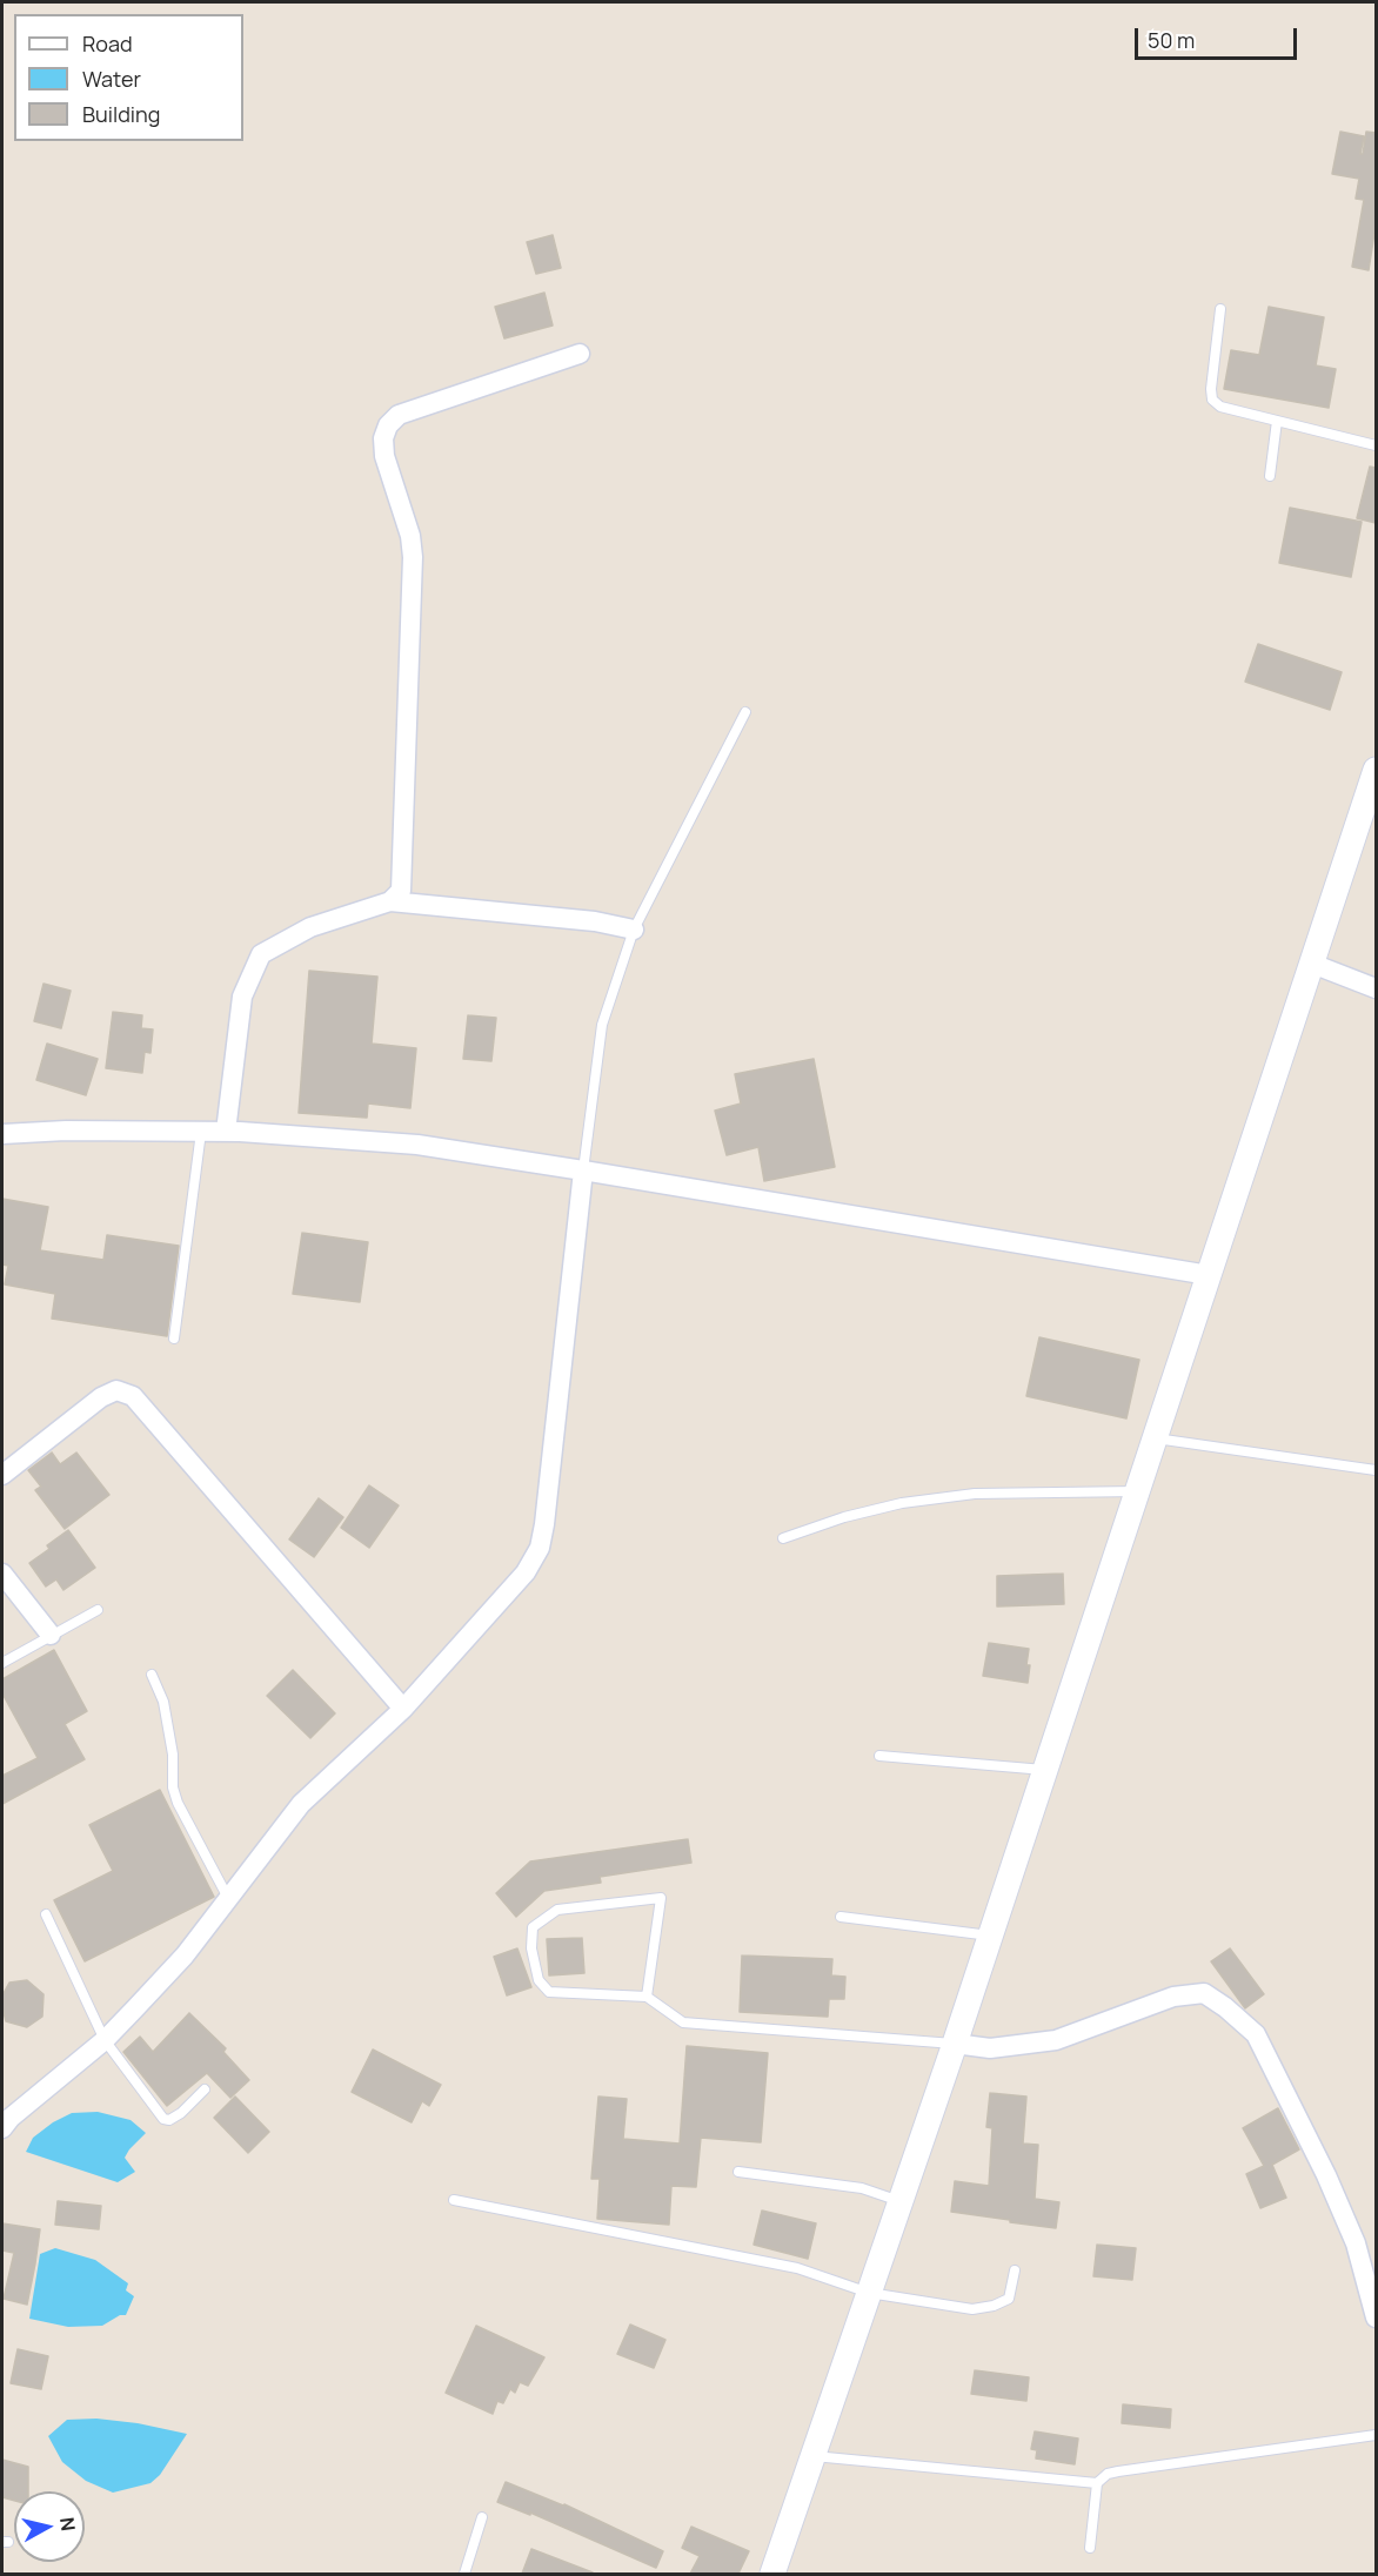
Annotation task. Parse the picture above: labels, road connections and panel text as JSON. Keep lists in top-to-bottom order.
{
  "legend": ["Road", "Water", "Building"],
  "scale_bar": "50 m",
  "north": "right"
}
